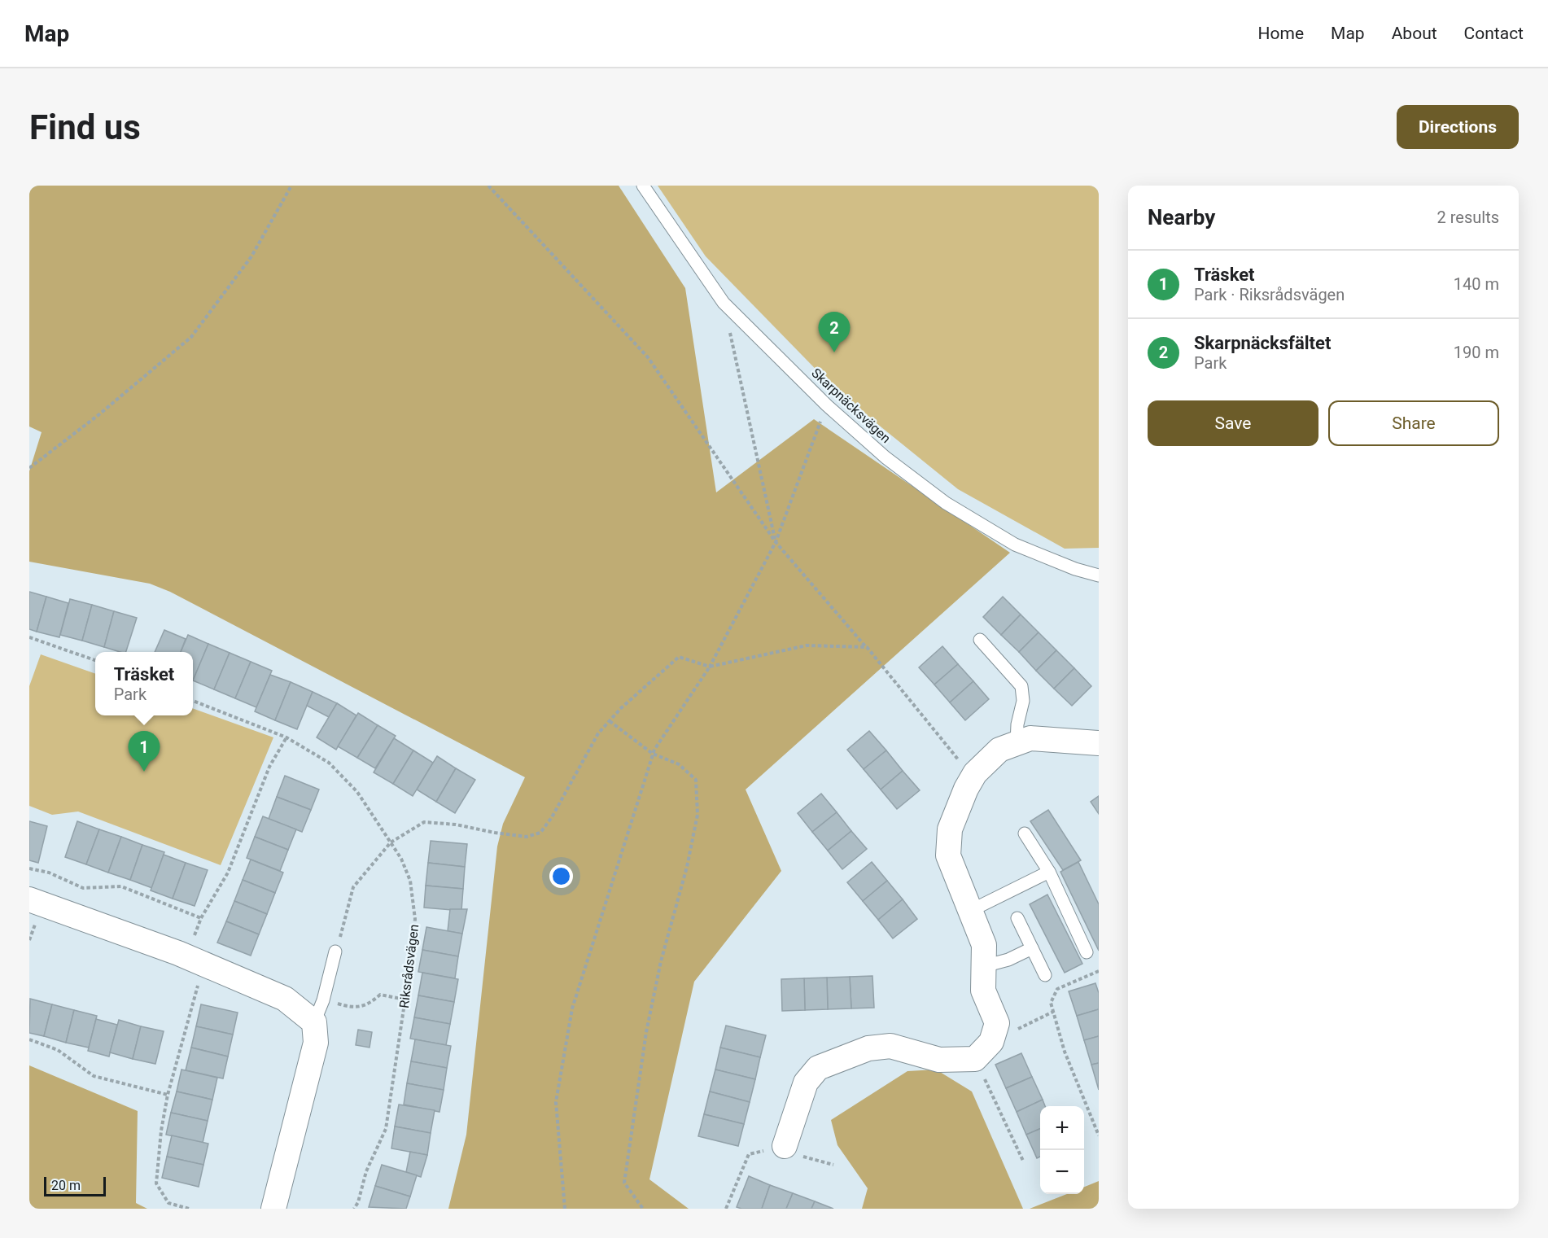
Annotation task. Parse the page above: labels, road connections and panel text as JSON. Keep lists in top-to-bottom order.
{
  "streets": {
    "lane": ["Skarpnäcksvägen"],
    "path": ["Riksrådsvägen"]
  },
  "scale_bar": "20 m",
  "page": {
    "header": "Map",
    "nav": [
      "Home",
      "Map",
      "About",
      "Contact"
    ],
    "buttons": [
      "Directions",
      ["Save", "Share"]
    ],
    "title": "Find us",
    "heading": ["Nearby", "2 results"],
    "list": [
      {
        "mark": "1",
        "name": "Träsket",
        "note": "Park · Riksrådsvägen",
        "value": "140 m"
      },
      {
        "mark": "2",
        "name": "Skarpnäcksfältet",
        "note": "Park",
        "value": "190 m"
      }
    ],
    "pins": ["2", "1"],
    "popup": ["Träsket", "Park"],
    "map_buttons": ["+", "−"],
    "scale": "20 m"
  }
}
